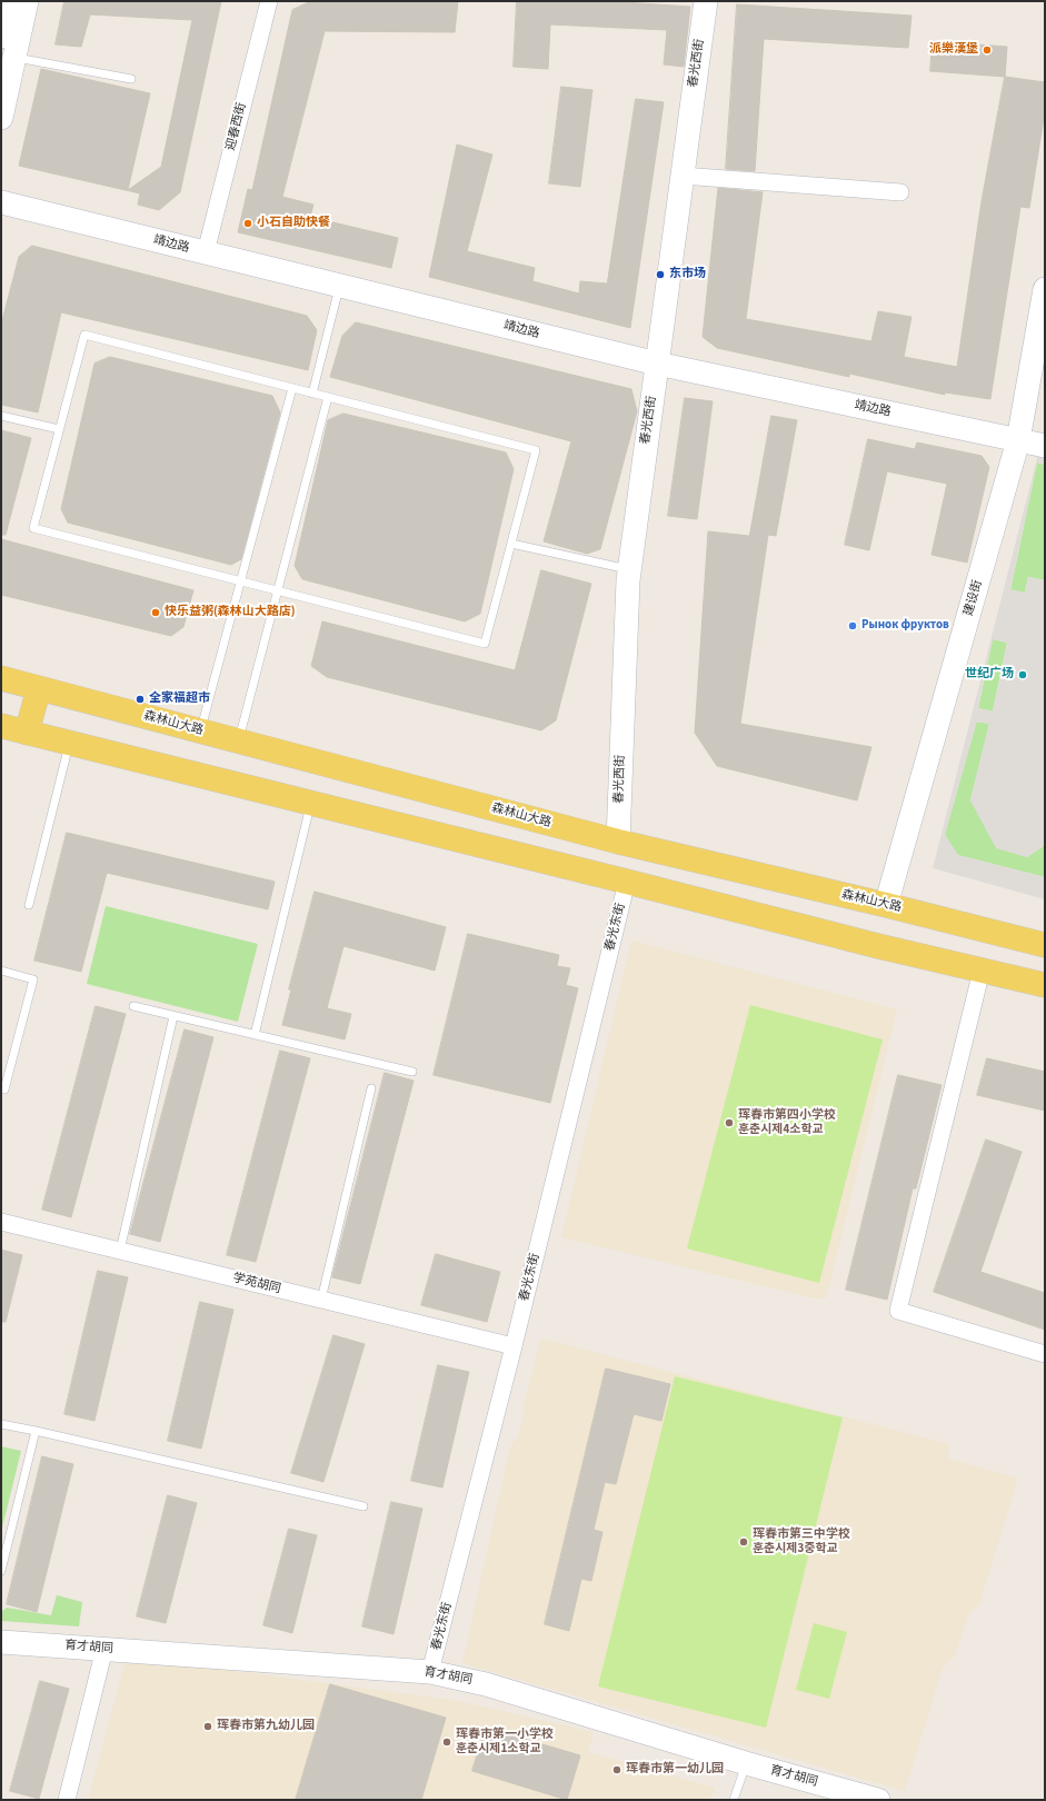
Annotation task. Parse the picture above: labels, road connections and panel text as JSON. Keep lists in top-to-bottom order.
{
  "streets": {
    "main road": ["森林山大路"],
    "street": [
      "春光西街",
      "迎春西街",
      "靖边路",
      "建设街",
      "春光东街",
      "学苑胡同",
      "育才胡同"
    ]
  },
  "crossings": [
    ["春光西街", "靖边路"],
    ["春光西街", "森林山大路"],
    ["迎春西街", "靖边路"],
    ["靖边路", "建设街"],
    ["建设街", "森林山大路"],
    ["春光东街", "学苑胡同"],
    ["春光东街", "育才胡同"]
  ],
  "places": [
    "派樂漢堡",
    "小石自助快餐",
    "东市场",
    "快乐益粥(森林山大路店)",
    "Рынок фруктов",
    "世纪广场",
    "全家福超市",
    "珲春市第四小学校 훈춘시제4소학교",
    "珲春市第三中学校 훈춘시제3중학교",
    "珲春市第九幼儿园",
    "珲春市第一小学校 훈춘시제1소학교",
    "珲春市第一幼儿园"
  ]
}
